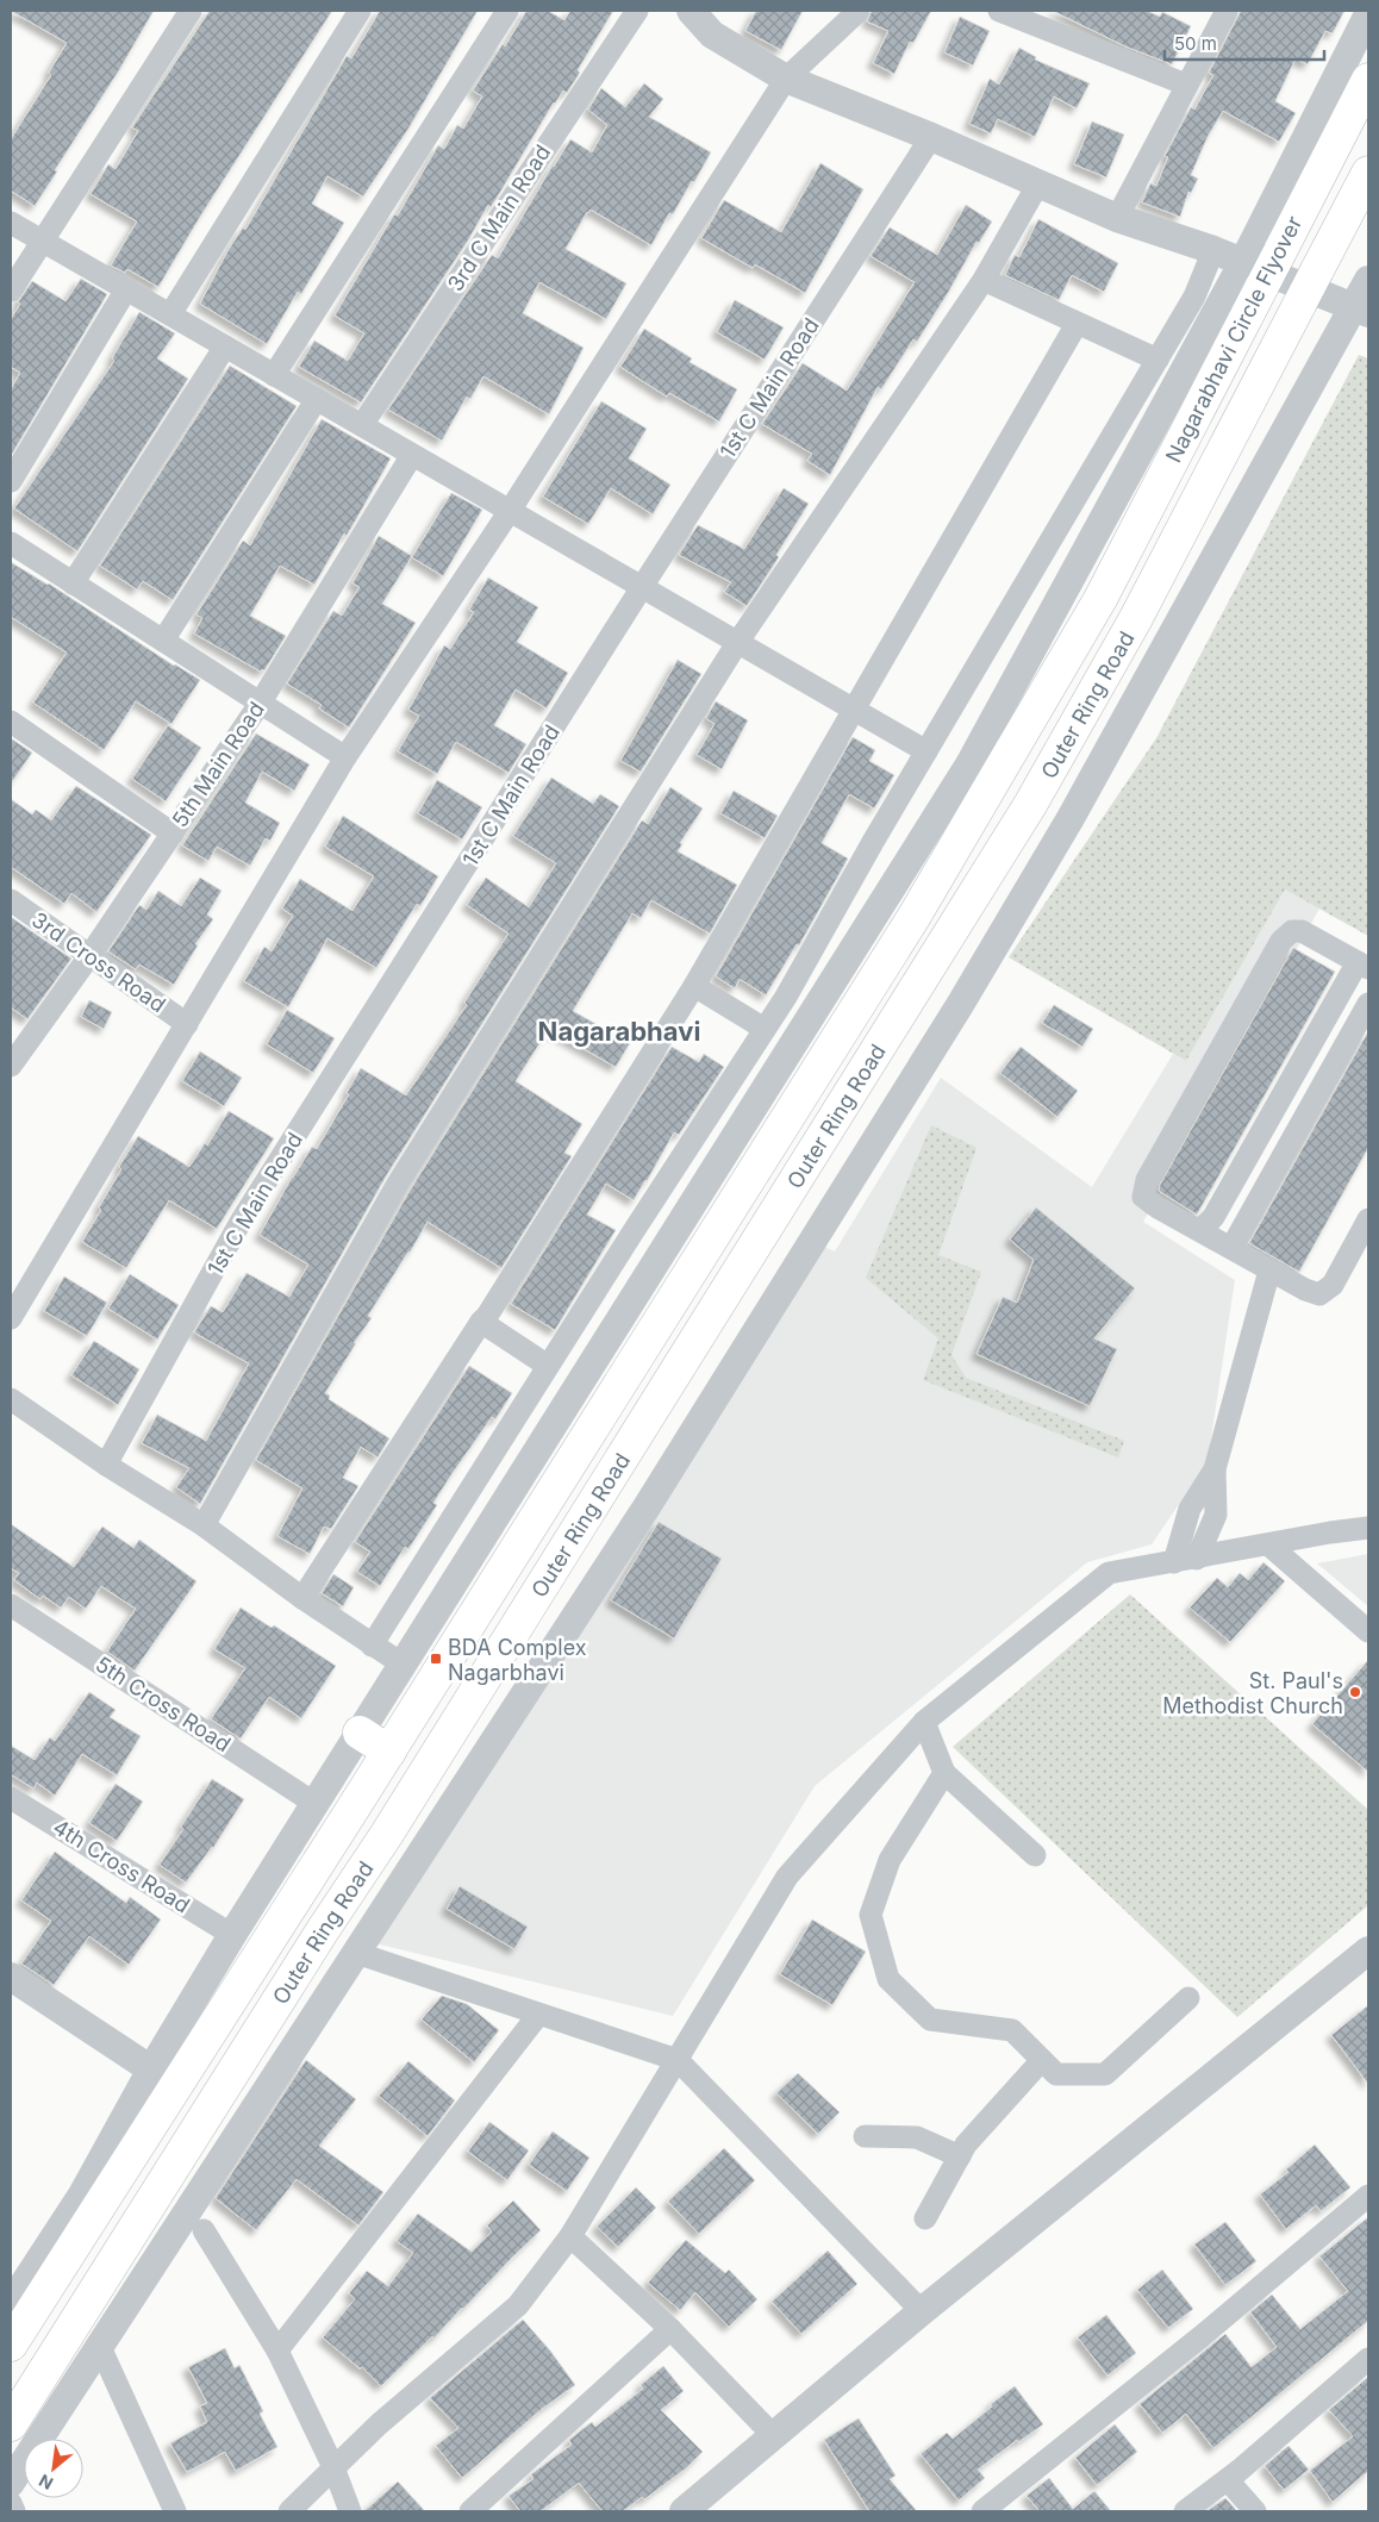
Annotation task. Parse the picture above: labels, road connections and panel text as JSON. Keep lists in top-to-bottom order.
{
  "streets": {
    "highway": ["Nagarabhavi Circle Flyover", "Outer Ring Road"],
    "street": [
      "3rd C Main Road",
      "1st C Main Road",
      "5th Main Road",
      "3rd Cross Road",
      "5th Cross Road",
      "4th Cross Road"
    ]
  },
  "crossings": [
    ["Nagarabhavi Circle Flyover", "Outer Ring Road"],
    ["5th Main Road", "3rd Cross Road"]
  ],
  "districts": ["Nagarabhavi"],
  "places": {
    "transit": ["BDA Complex Nagarbhavi"],
    "other": ["St. Paul's Methodist Church"]
  },
  "scale_bar": "50 m",
  "north": "bottom left"
}
